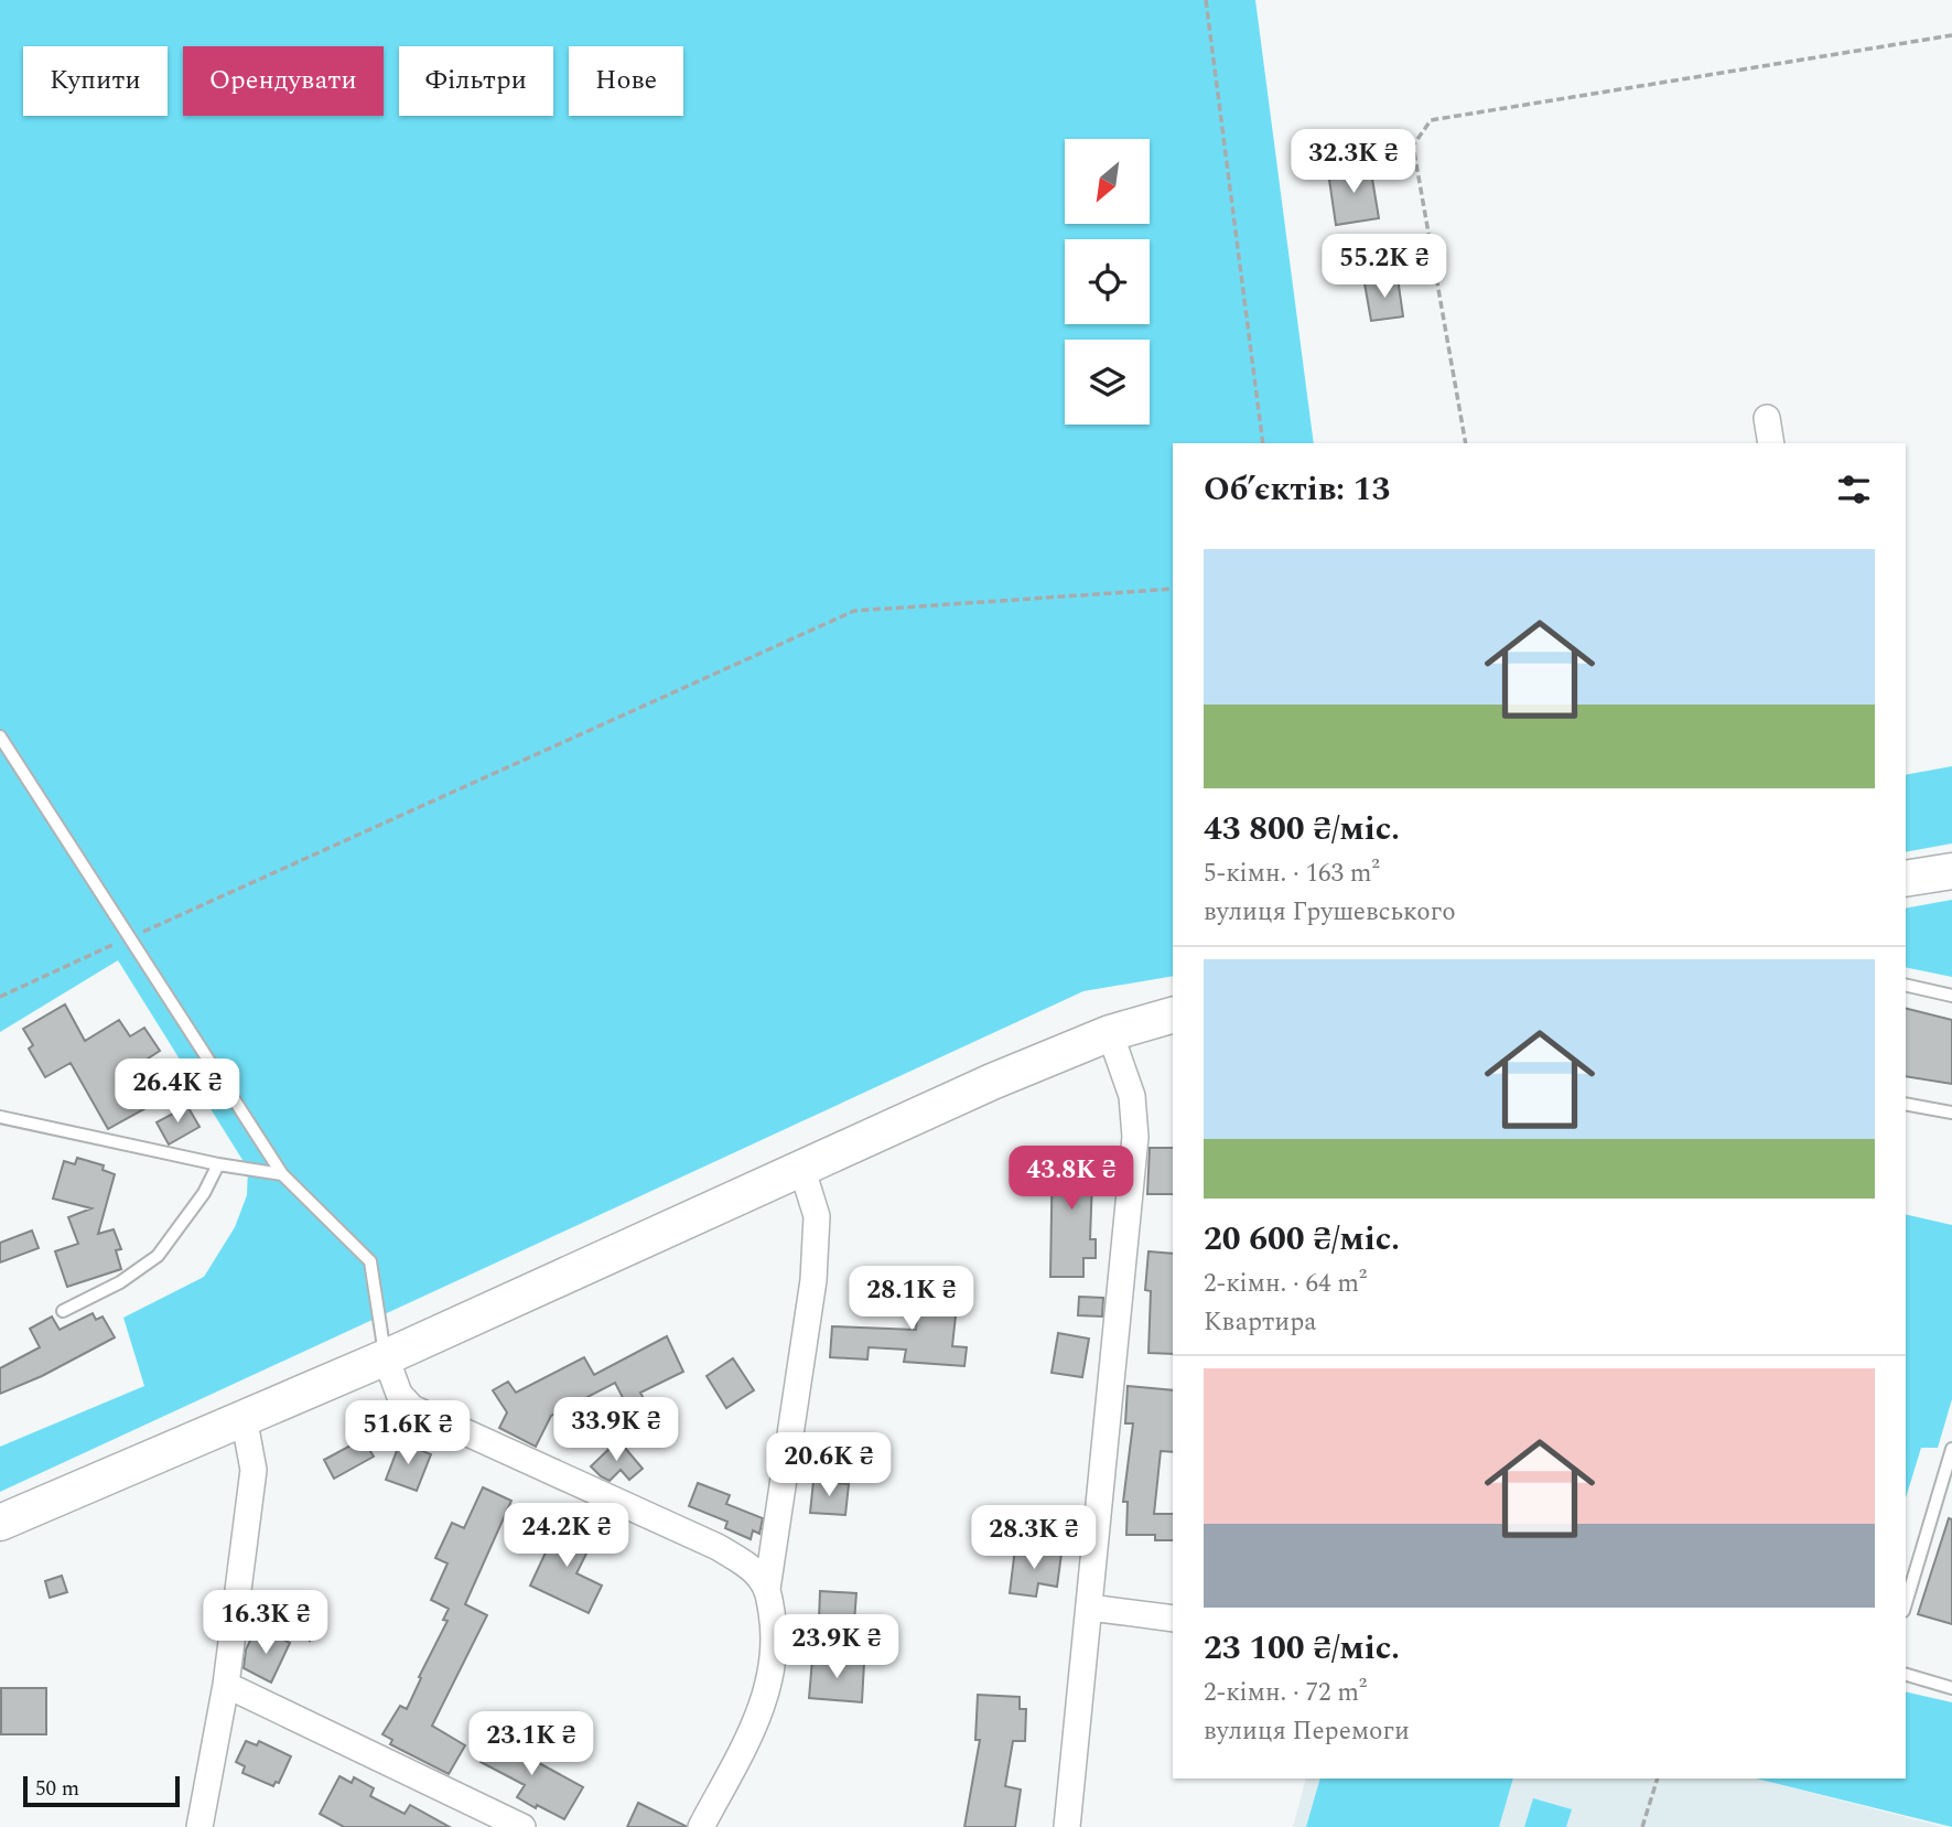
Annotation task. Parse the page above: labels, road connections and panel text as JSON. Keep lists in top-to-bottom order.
{
  "scale_bar": "50 m",
  "north": "bottom left",
  "page": {
    "chip": [
      "Купити",
      "Орендувати",
      "Фільтри",
      "Нове"
    ],
    "price": [
      "32.3K ₴",
      "55.2K ₴",
      "26.4K ₴",
      "43.8K ₴",
      "28.1K ₴",
      "33.9K ₴",
      "51.6K ₴",
      "20.6K ₴",
      "24.2K ₴",
      "28.3K ₴",
      "16.3K ₴",
      "23.9K ₴",
      "23.1K ₴"
    ],
    "heading": "Об’єктів: 13",
    "list": [
      {
        "name": "43 800 ₴/міс.",
        "note": "5-кімн. · 163 m² · вулиця Грушевського"
      },
      {
        "name": "20 600 ₴/міс.",
        "note": "2-кімн. · 64 m² · Квартира"
      },
      {
        "name": "23 100 ₴/міс.",
        "note": "2-кімн. · 72 m² · вулиця Перемоги"
      }
    ],
    "scale": "50 m"
  }
}
